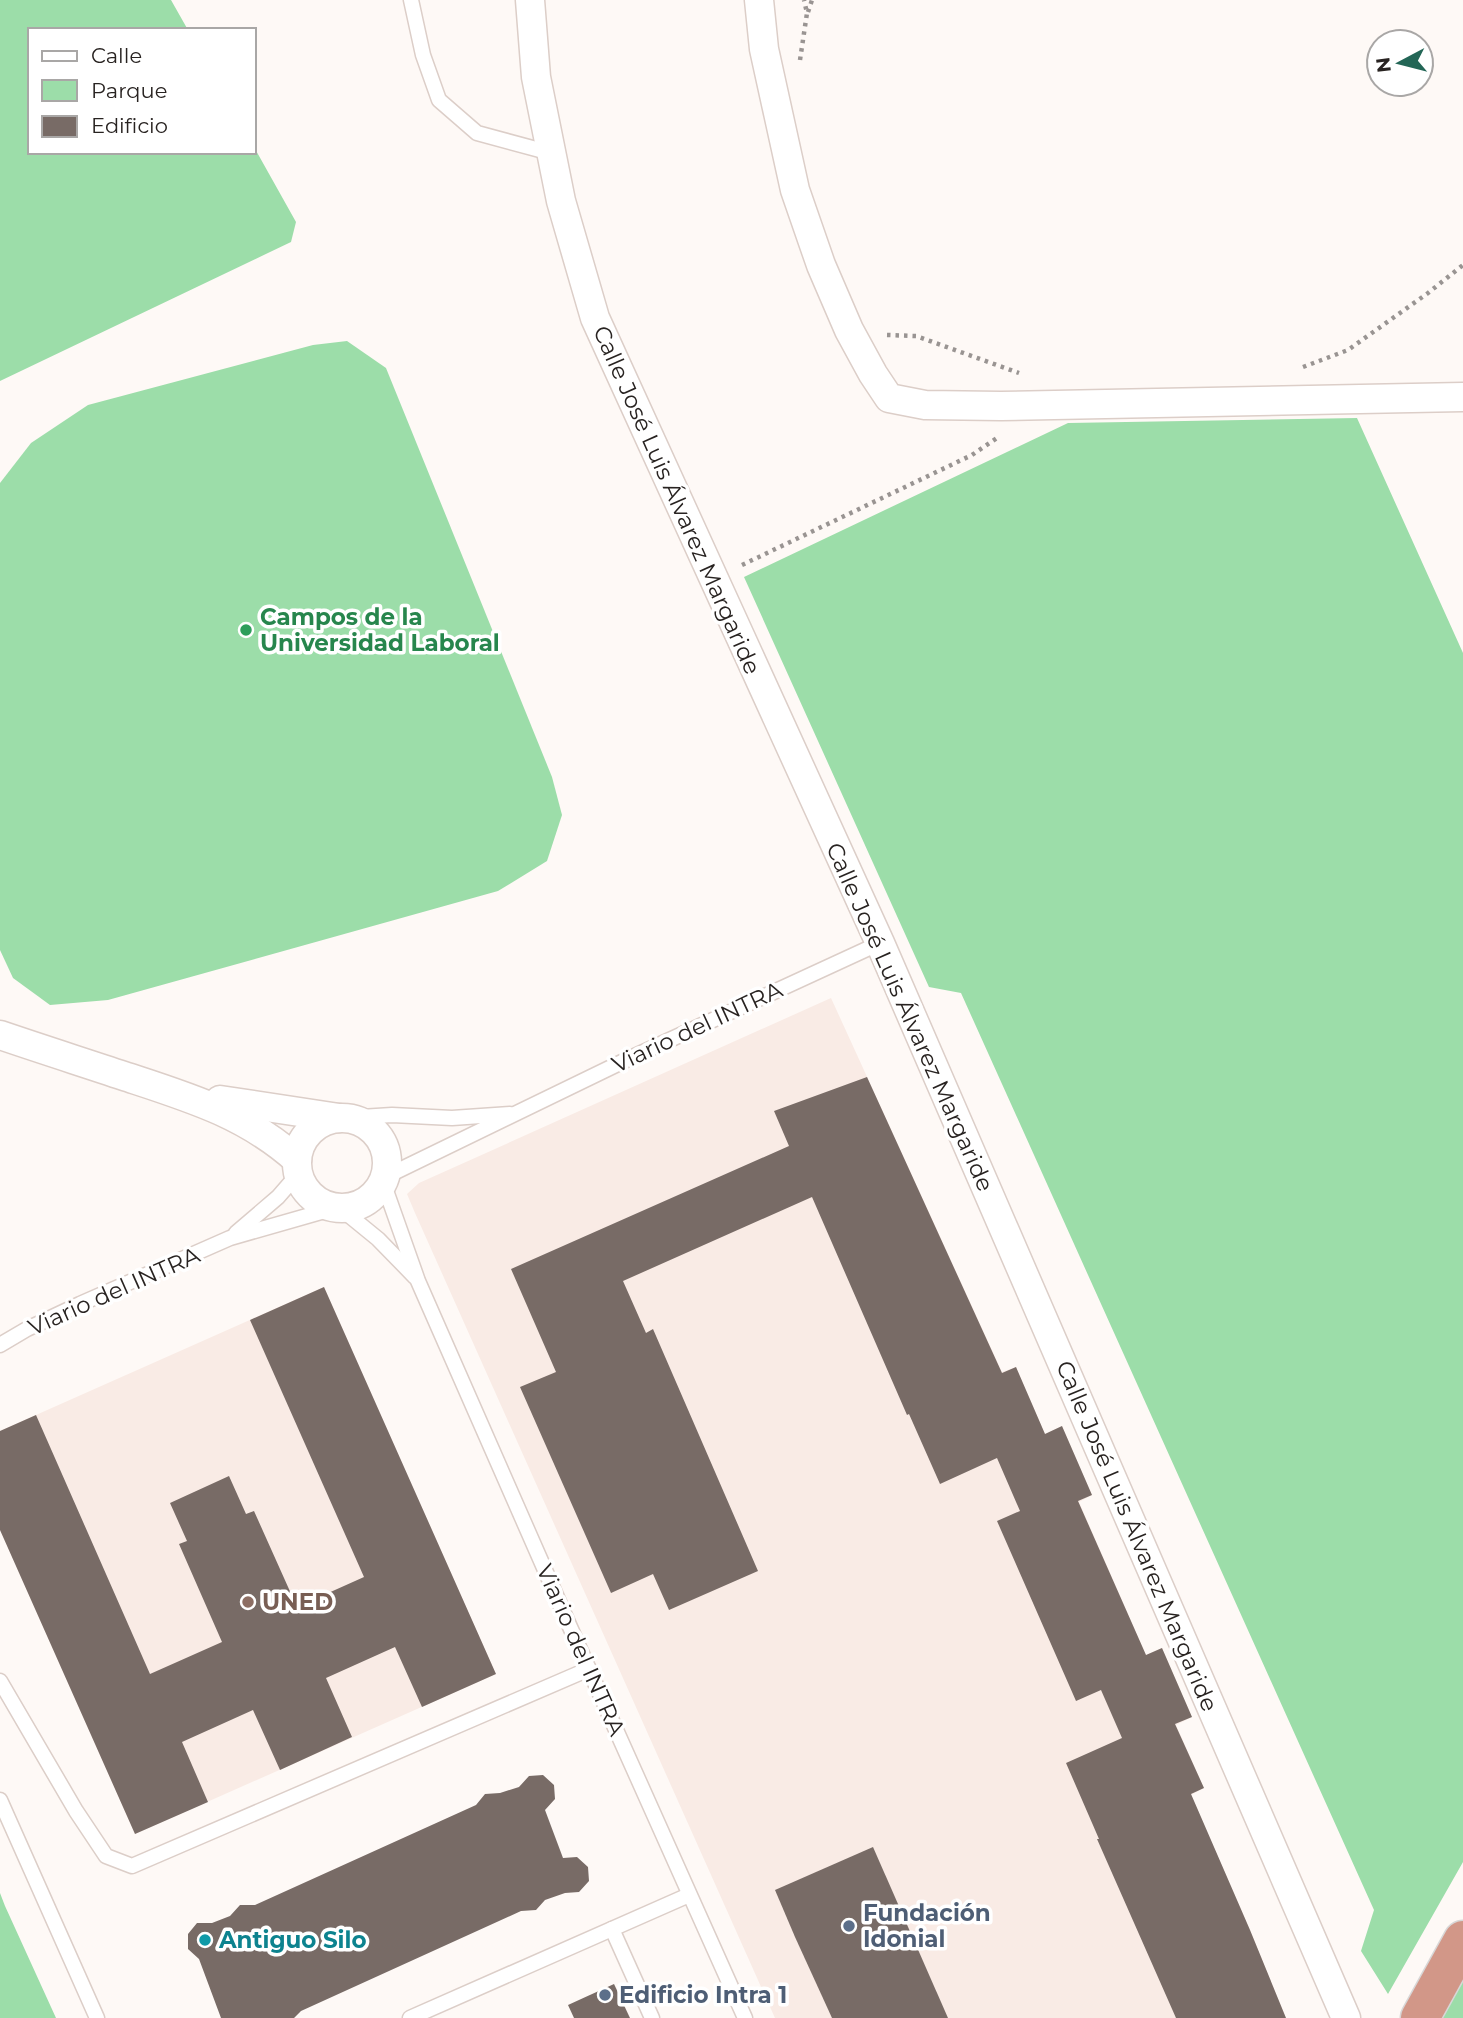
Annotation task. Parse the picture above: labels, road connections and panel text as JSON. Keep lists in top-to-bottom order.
{
  "streets": {
    "street": ["Calle José Luis Álvarez Margaride"],
    "lane": ["Viario del INTRA"]
  },
  "crossings": [
    ["Calle José Luis Álvarez Margaride", "Viario del INTRA"]
  ],
  "places": [
    "Campos de la Universidad Laboral",
    "UNED",
    "Fundación Idonial",
    "Antiguo Silo",
    "Edificio Intra 1"
  ],
  "legend": ["Calle", "Parque", "Edificio"],
  "north": "left"
}
